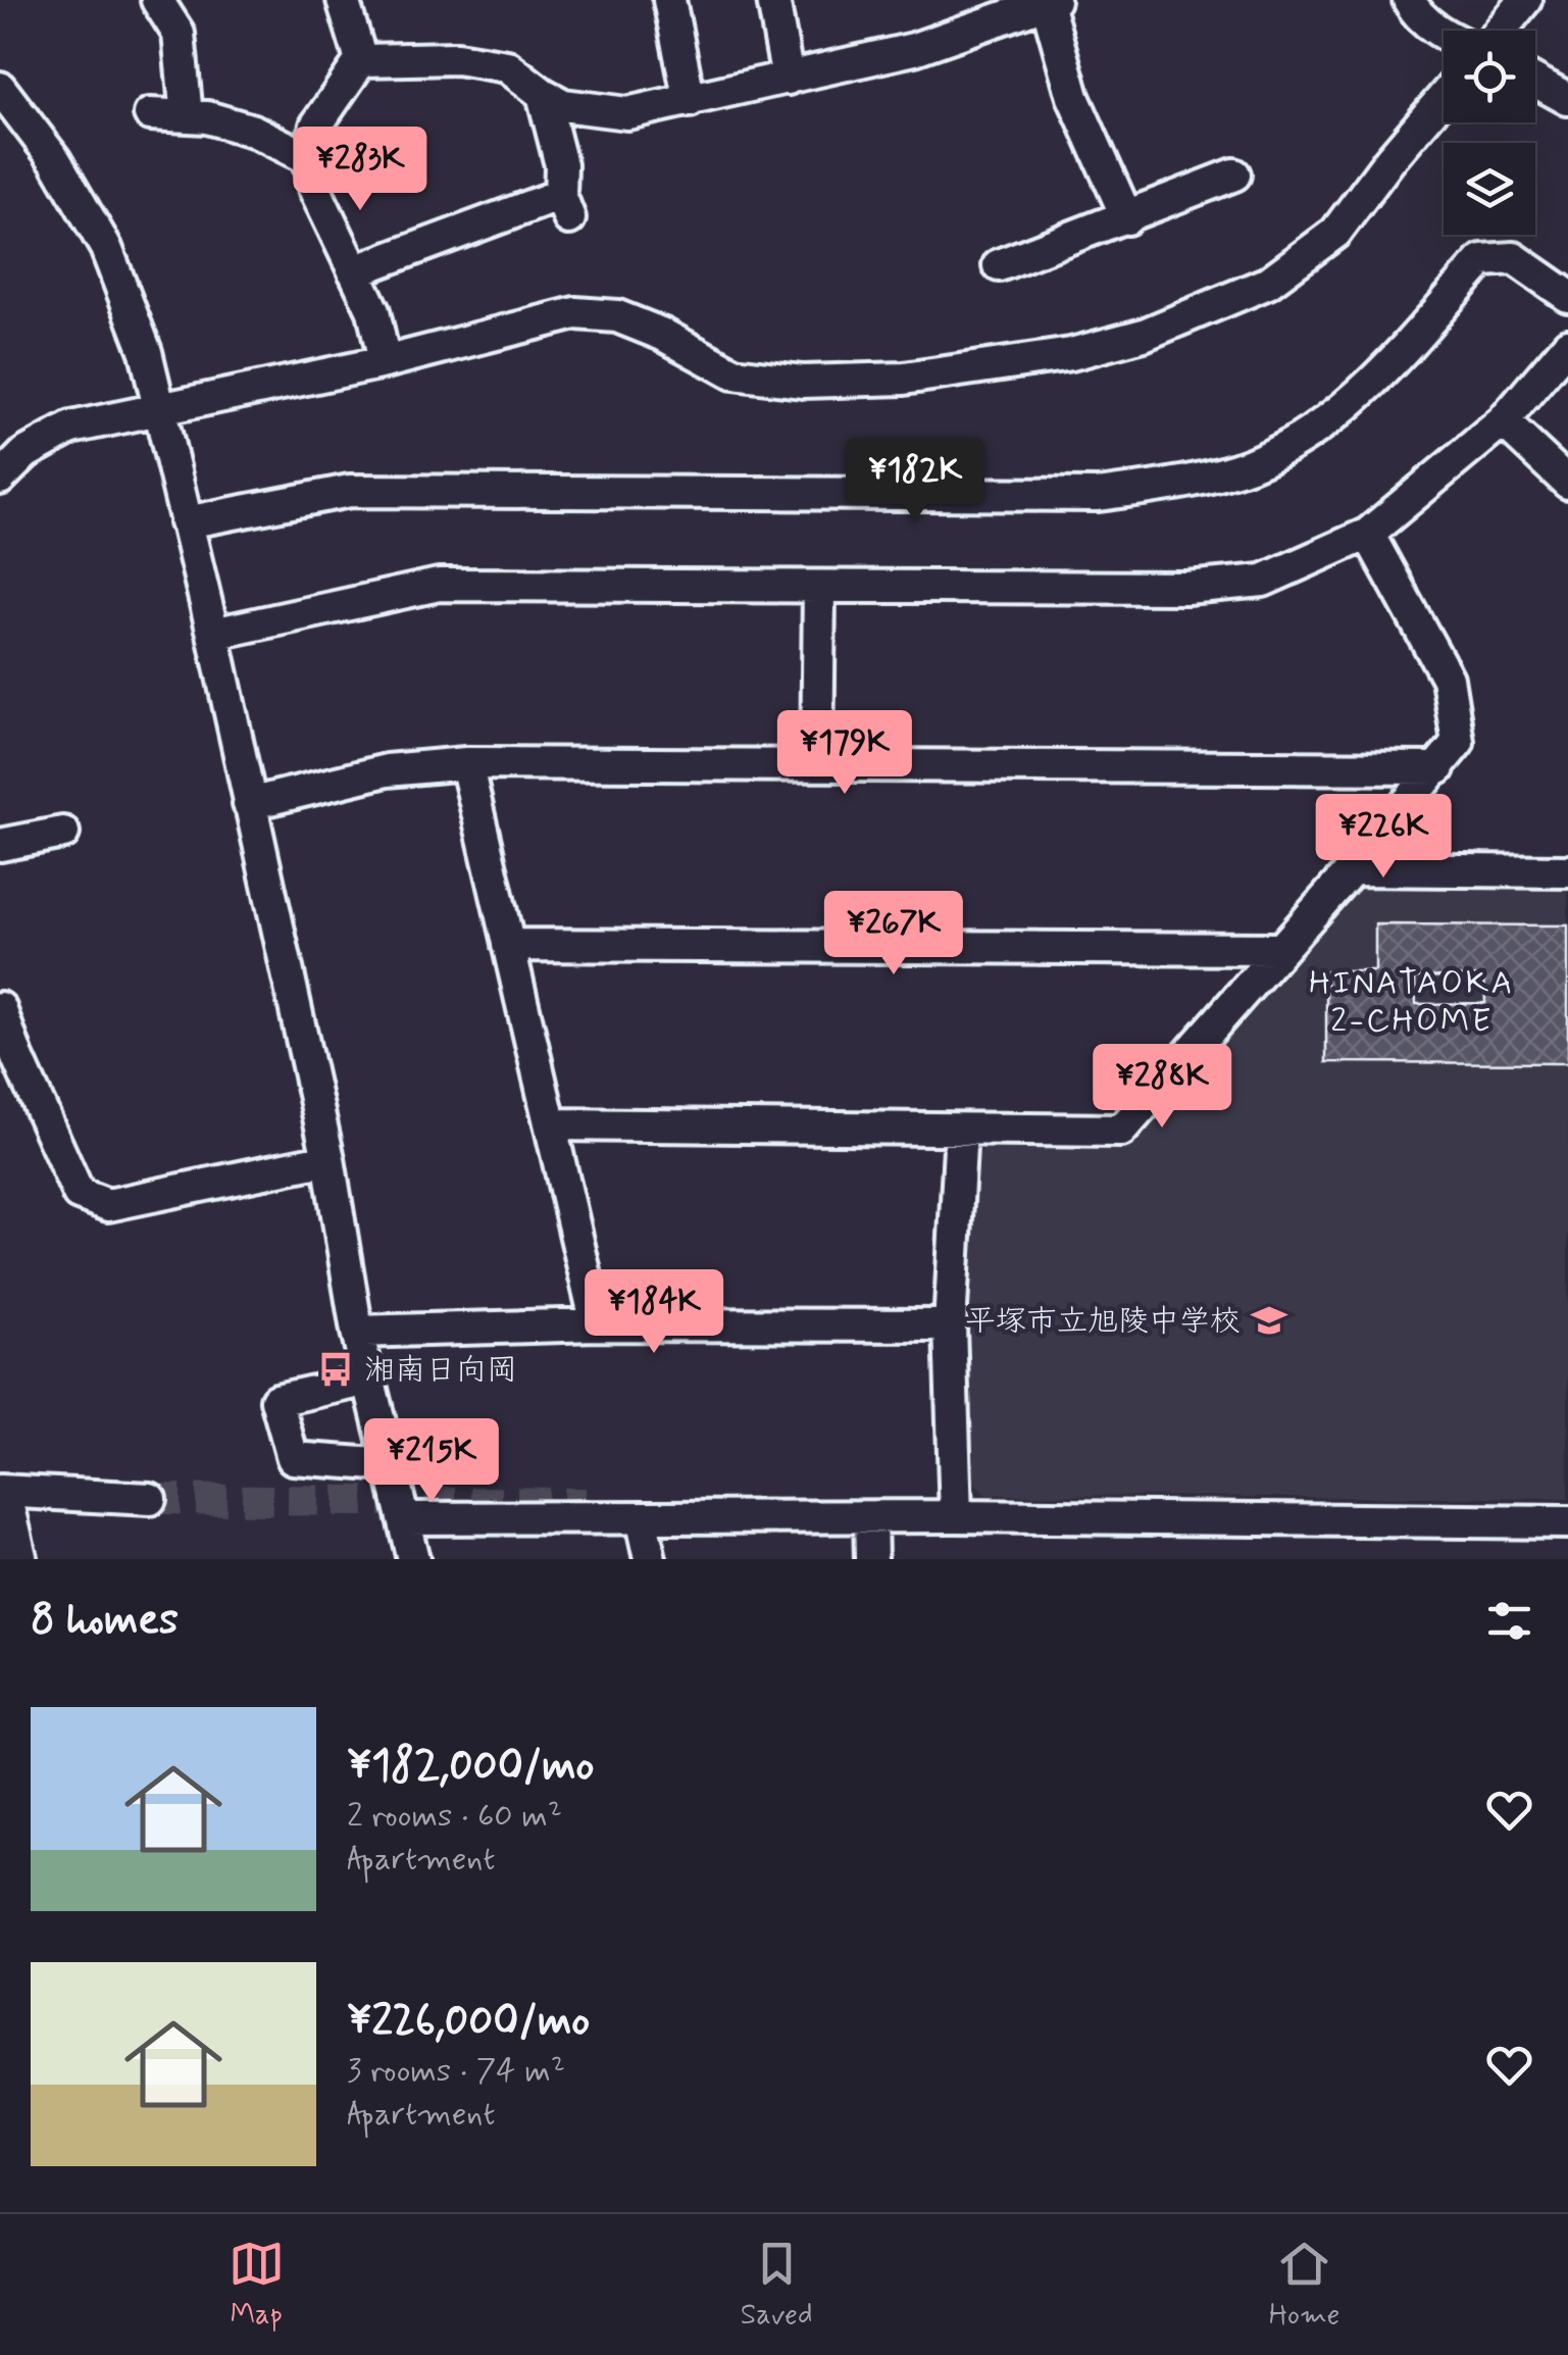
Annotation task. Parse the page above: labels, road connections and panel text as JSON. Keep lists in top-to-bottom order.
{
  "districts": ["HINATAOKA 2-CHOME"],
  "places": {
    "school or university": ["平塚市立旭陵中学校"],
    "bus stop": ["湘南日向岡"]
  },
  "page": {
    "price": [
      "¥283K",
      "¥182K",
      "¥179K",
      "¥226K",
      "¥267K",
      "¥288K",
      "¥184K",
      "¥215K"
    ],
    "heading": "8 homes",
    "list": [
      {
        "name": "¥182,000/mo",
        "note": "2 rooms · 60 m² · Apartment"
      },
      {
        "name": "¥226,000/mo",
        "note": "3 rooms · 74 m² · Apartment"
      }
    ],
    "tabs": ["Map", "Saved", "Home"]
  }
}
